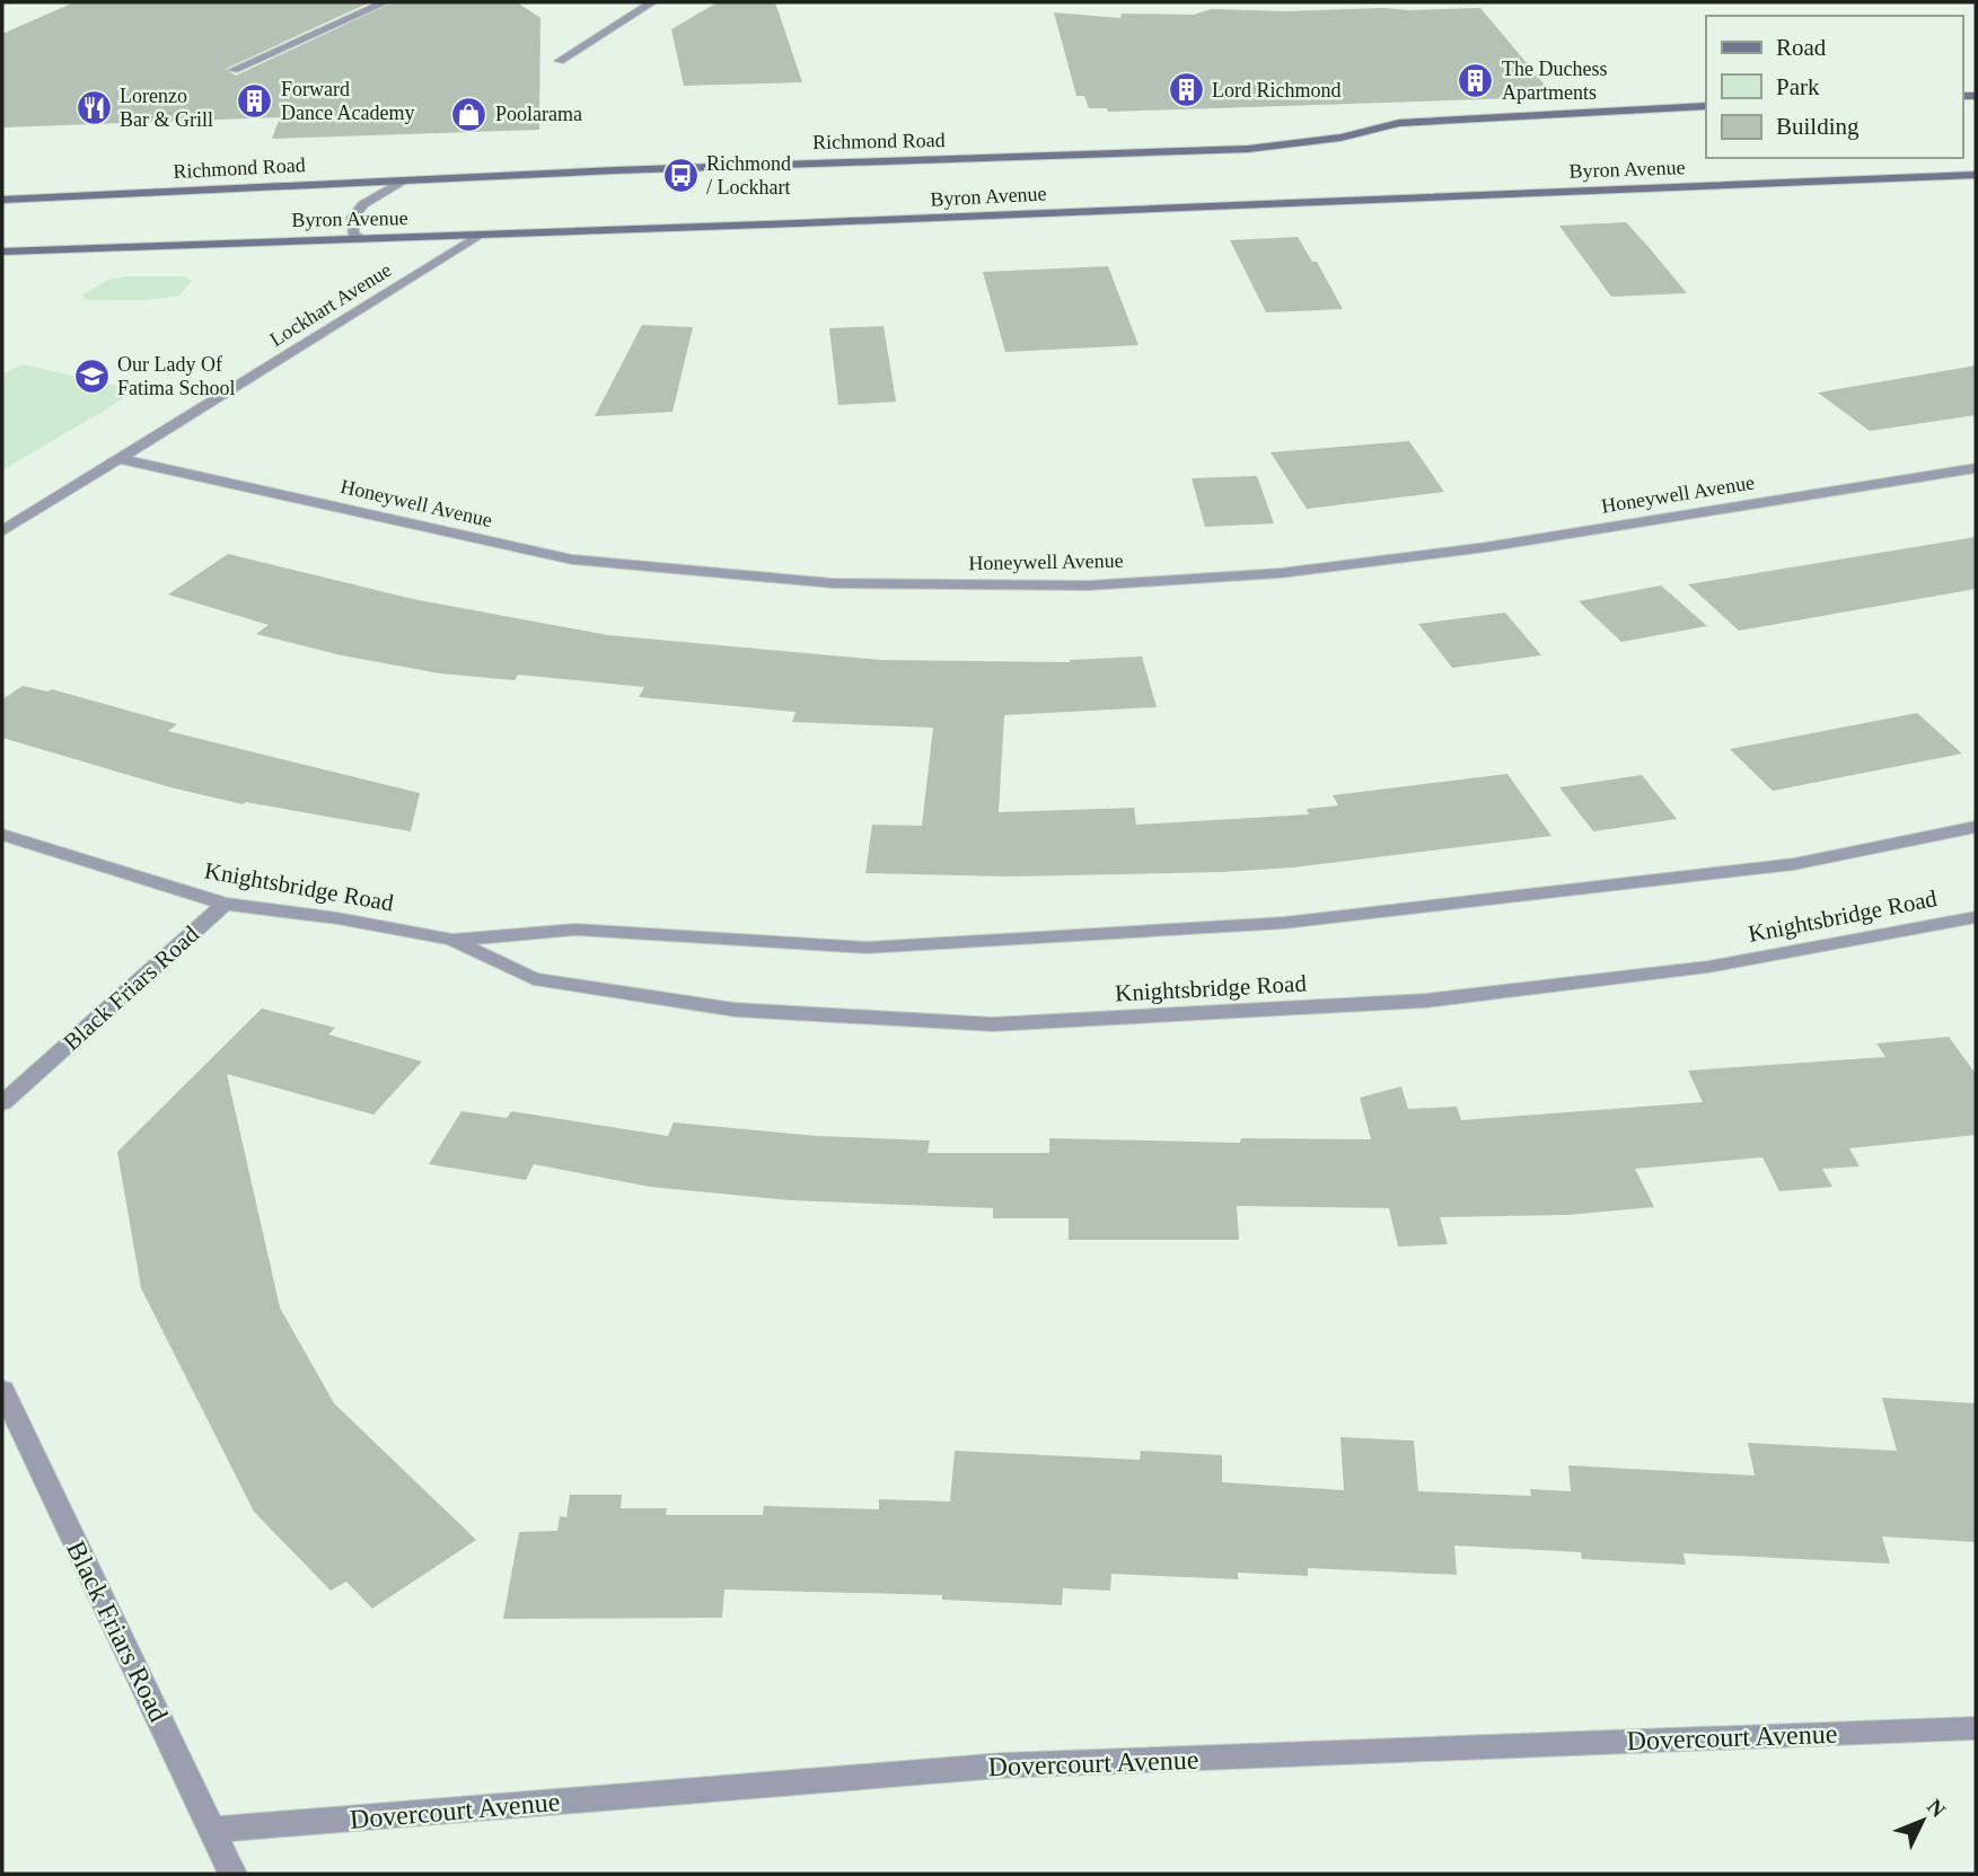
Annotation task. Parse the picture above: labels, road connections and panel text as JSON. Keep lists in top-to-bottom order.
{
  "streets": {
    "street": [
      "Richmond Road",
      "Byron Avenue",
      "Lockhart Avenue",
      "Honeywell Avenue",
      "Knightsbridge Road",
      "Black Friars Road",
      "Dovercourt Avenue"
    ]
  },
  "crossings": [
    ["Byron Avenue", "Lockhart Avenue"],
    ["Lockhart Avenue", "Honeywell Avenue"],
    ["Knightsbridge Road", "Black Friars Road"],
    ["Black Friars Road", "Dovercourt Avenue"]
  ],
  "places": {
    "building": ["The Duchess Apartments", "Lord Richmond", "Forward Dance Academy"],
    "restaurant": ["Lorenzo Bar & Grill"],
    "shop": ["Poolarama"],
    "bus stop": ["Richmond / Lockhart"],
    "school or university": ["Our Lady Of Fatima School"]
  },
  "legend": ["Road", "Park", "Building"],
  "north": "top right"
}
